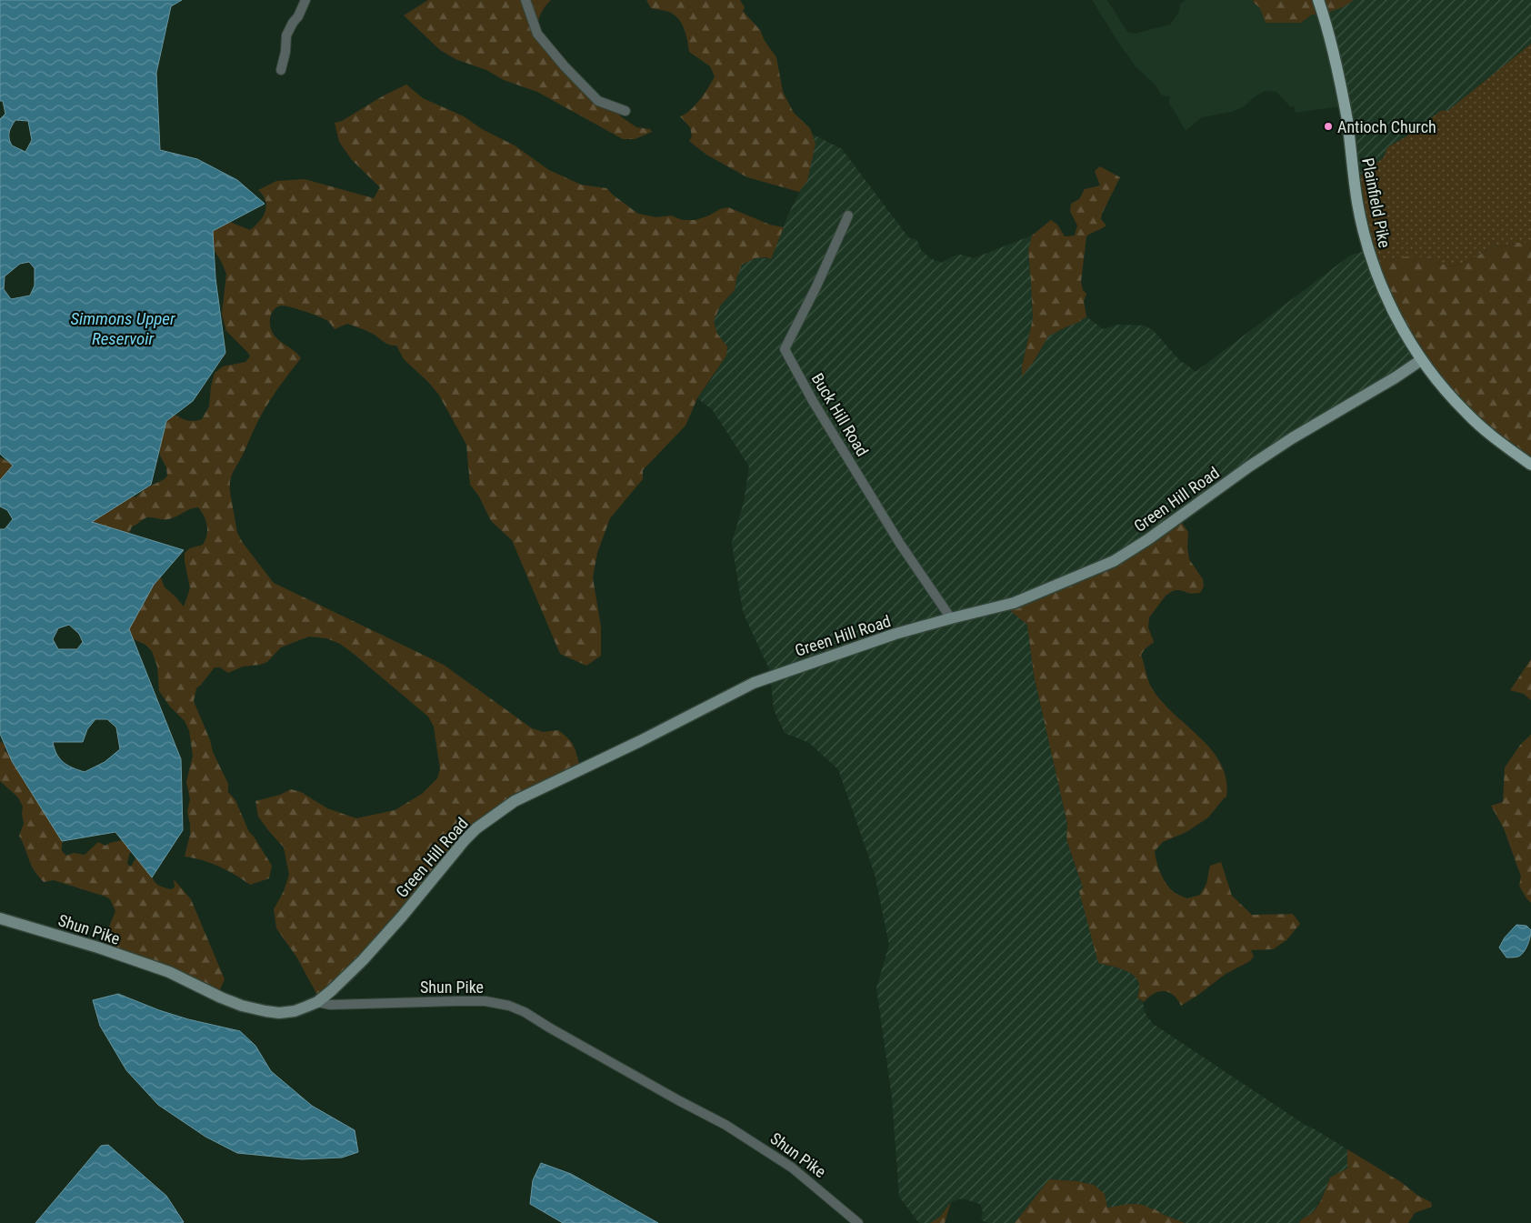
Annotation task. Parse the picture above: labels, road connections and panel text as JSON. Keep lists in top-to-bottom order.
{
  "streets": {
    "main road": ["Plainfield Pike", "Green Hill Road", "Shun Pike"],
    "street": ["Buck Hill Road"]
  },
  "crossings": [
    ["Plainfield Pike", "Green Hill Road"],
    ["Buck Hill Road", "Green Hill Road"],
    ["Green Hill Road", "Shun Pike"]
  ],
  "water": ["Simmons Upper Reservoir"],
  "places": ["Antioch Church"]
}
